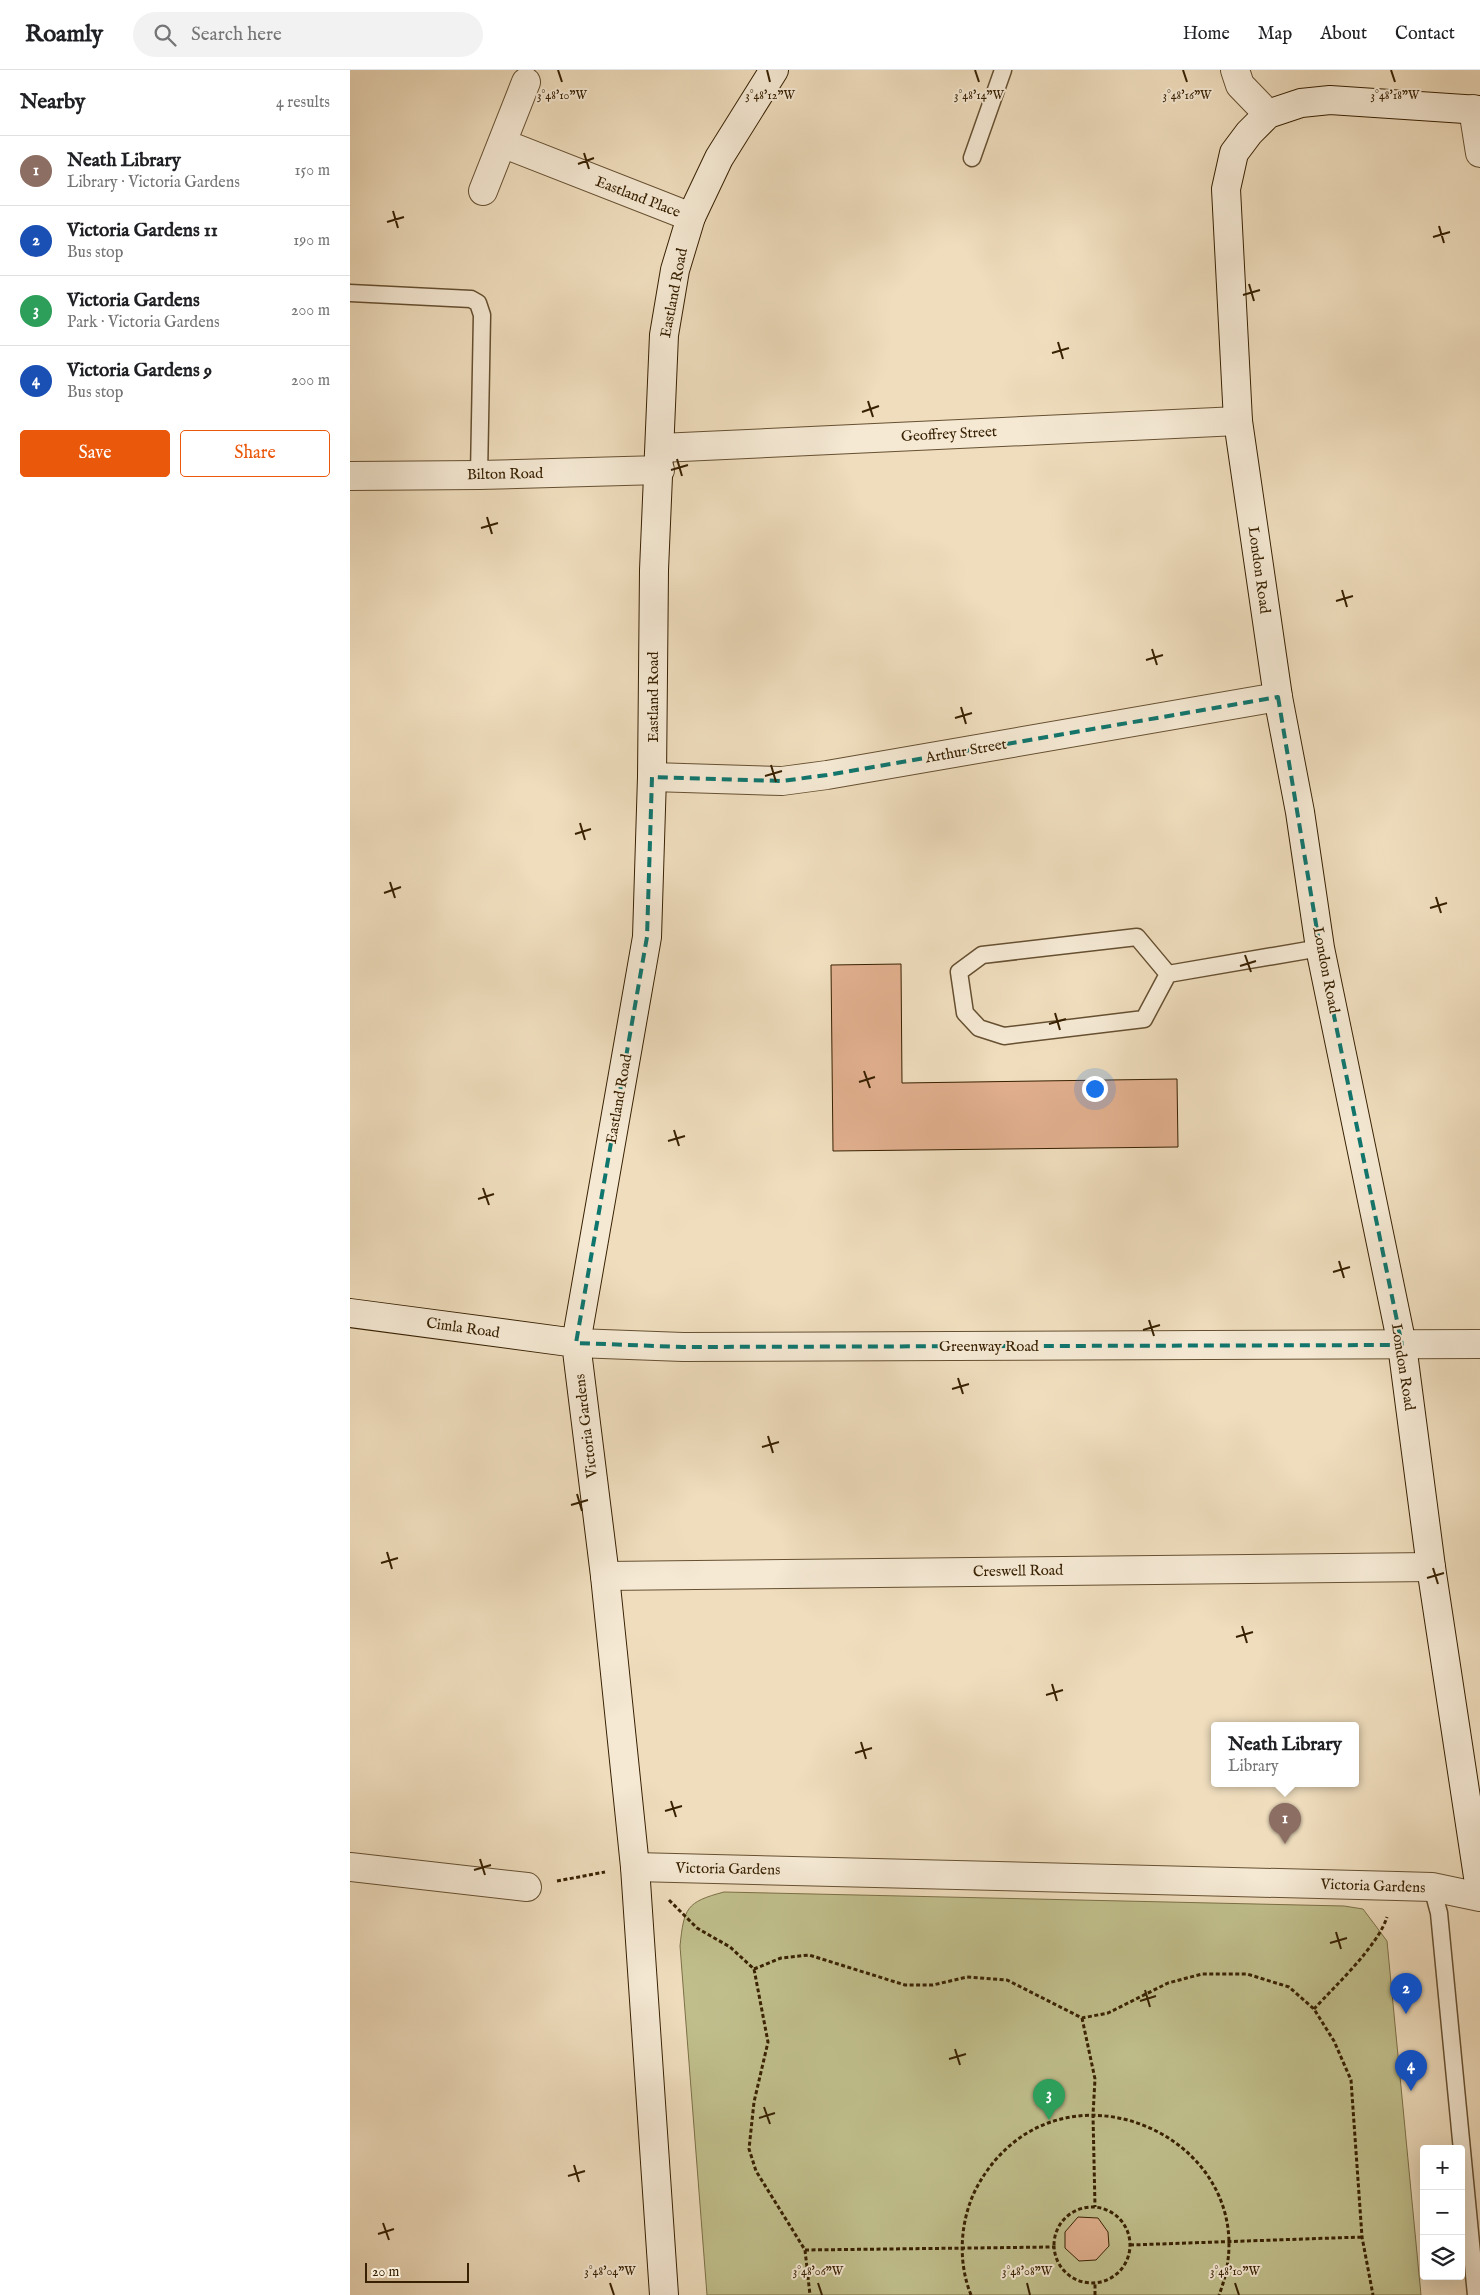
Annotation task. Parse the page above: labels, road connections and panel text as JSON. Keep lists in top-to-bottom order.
{
  "streets": {
    "street": [
      "Eastland Place",
      "Eastland Road",
      "Geoffrey Street",
      "Bilton Road",
      "London Road",
      "Arthur Street",
      "Cimla Road",
      "Greenway Road",
      "Victoria Gardens",
      "Creswell Road"
    ]
  },
  "crossings": [
    ["Eastland Place", "Eastland Road"],
    ["Eastland Road", "Geoffrey Street"],
    ["Eastland Road", "Bilton Road"],
    ["Eastland Road", "Arthur Street"],
    ["Eastland Road", "Cimla Road"],
    ["Eastland Road", "Greenway Road"],
    ["Eastland Road", "Victoria Gardens"],
    ["Geoffrey Street", "Bilton Road"],
    ["Geoffrey Street", "London Road"],
    ["London Road", "Arthur Street"],
    ["London Road", "Greenway Road"],
    ["London Road", "Creswell Road"],
    ["Cimla Road", "Greenway Road"],
    ["Cimla Road", "Victoria Gardens"],
    ["Greenway Road", "Victoria Gardens"],
    ["Victoria Gardens", "Creswell Road"]
  ],
  "scale_bar": "20 m",
  "page": {
    "header": "Roamly",
    "search": "Search here",
    "nav": [
      "Home",
      "Map",
      "About",
      "Contact"
    ],
    "heading": ["Nearby", "4 results"],
    "list": [
      {
        "mark": "1",
        "name": "Neath Library",
        "note": "Library · Victoria Gardens",
        "value": "150 m"
      },
      {
        "mark": "2",
        "name": "Victoria Gardens 11",
        "note": "Bus stop",
        "value": "190 m"
      },
      {
        "mark": "3",
        "name": "Victoria Gardens",
        "note": "Park · Victoria Gardens",
        "value": "200 m"
      },
      {
        "mark": "4",
        "name": "Victoria Gardens 9",
        "note": "Bus stop",
        "value": "200 m"
      }
    ],
    "buttons": ["Save", "Share"],
    "popup": ["Neath Library", "Library"],
    "pins": [
      "1",
      "2",
      "4",
      "3"
    ],
    "map_buttons": ["+", "−"],
    "scale": "20 m"
  },
  "coordinates": [
    "3°48'10\"W",
    "3°48'12\"W",
    "3°48'14\"W",
    "3°48'16\"W",
    "3°48'18\"W",
    "3°48'04\"W",
    "3°48'06\"W",
    "3°48'08\"W"
  ]
}
